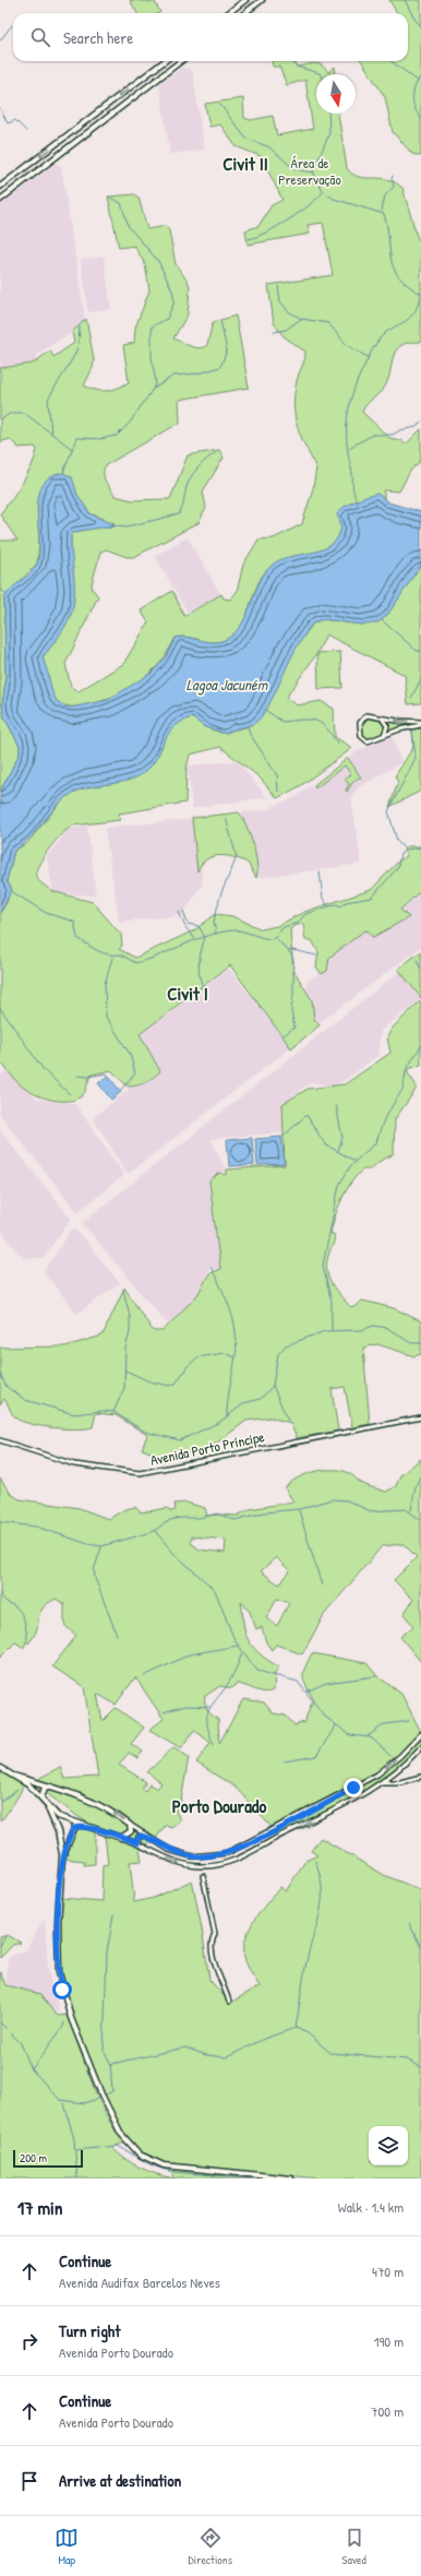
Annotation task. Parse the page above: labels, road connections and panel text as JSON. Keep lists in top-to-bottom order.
{
  "streets": {
    "street": ["Avenida Porto Príncipe"]
  },
  "districts": ["Civit II", "Civit I", "Porto Dourado"],
  "water": ["Lagoa Jacuném"],
  "parks": ["Área de Preservação"],
  "scale_bar": "200 m",
  "north": "bottom",
  "page": {
    "search": "Search here",
    "scale": "200 m",
    "heading": ["17 min", "Walk · 1.4 km"],
    "list": [
      ["Continue", "Avenida Audifax Barcelos Neves", "470 m"],
      ["Turn right", "Avenida Porto Dourado", "190 m"],
      ["Continue", "Avenida Porto Dourado", "700 m"],
      "Arrive at destination"
    ],
    "nav": ["Map", "Directions", "Saved"]
  }
}
